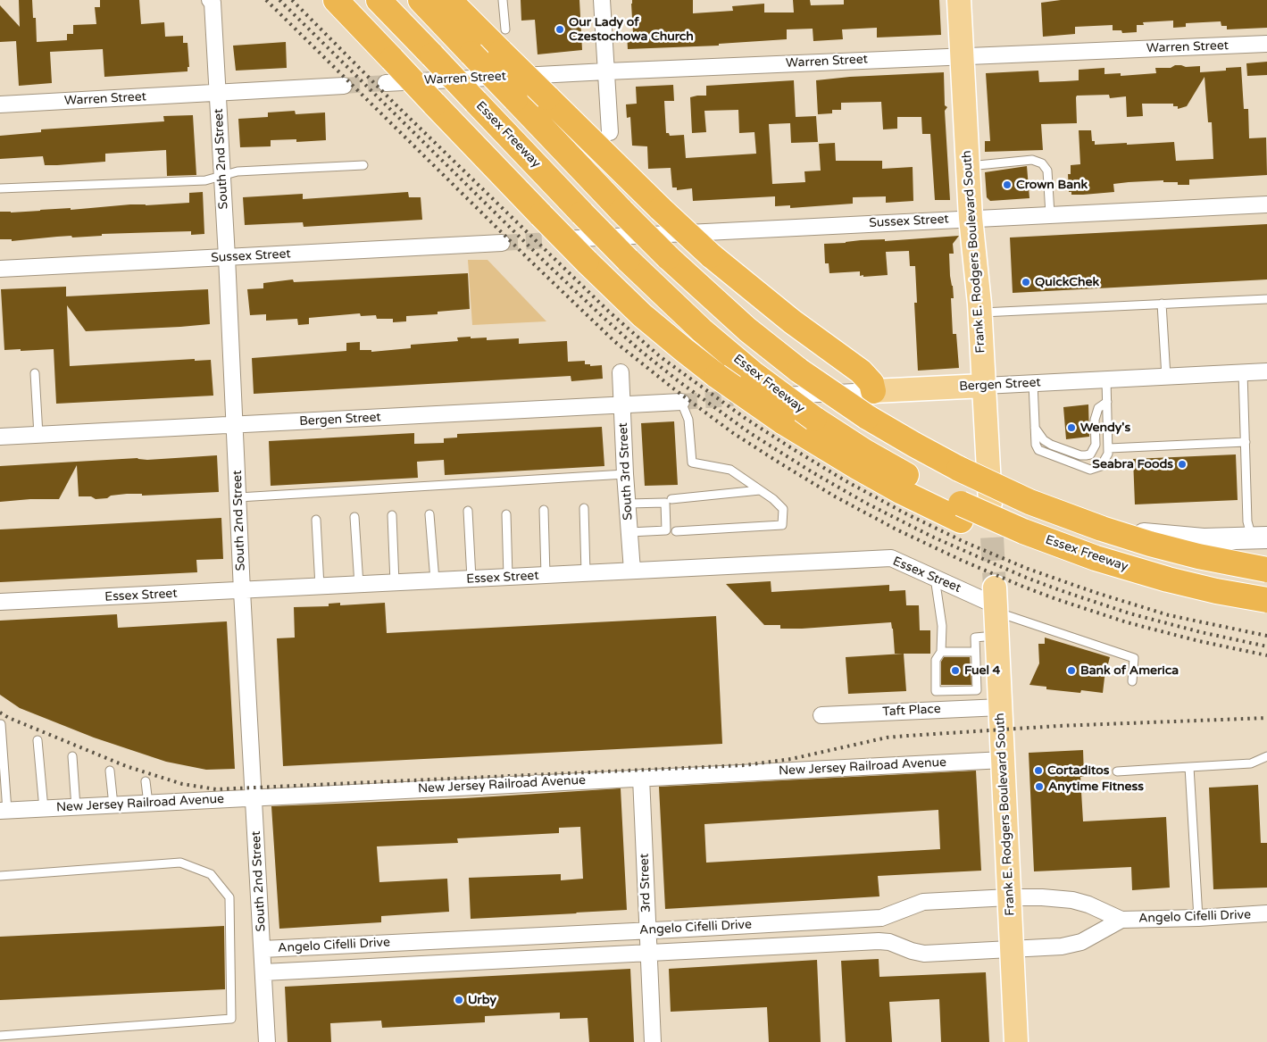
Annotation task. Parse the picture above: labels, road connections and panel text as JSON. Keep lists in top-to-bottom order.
{
  "streets": {
    "highway": ["Essex Freeway"],
    "main road": ["Frank E. Rodgers Boulevard South", "Bergen Street"],
    "street": [
      "Warren Street",
      "South 2nd Street",
      "Sussex Street",
      "South 3rd Street",
      "Essex Street",
      "Taft Place",
      "New Jersey Railroad Avenue",
      "3rd Street",
      "Angelo Cifelli Drive"
    ]
  },
  "crossings": [
    ["Warren Street", "South 2nd Street"],
    ["Warren Street", "Frank E. Rodgers Boulevard South"],
    ["South 2nd Street", "Sussex Street"],
    ["South 2nd Street", "Bergen Street"],
    ["South 2nd Street", "Essex Street"],
    ["South 2nd Street", "New Jersey Railroad Avenue"],
    ["South 2nd Street", "Angelo Cifelli Drive"],
    ["Sussex Street", "Frank E. Rodgers Boulevard South"],
    ["Frank E. Rodgers Boulevard South", "Bergen Street"],
    ["Frank E. Rodgers Boulevard South", "Essex Street"],
    ["Frank E. Rodgers Boulevard South", "Taft Place"],
    ["Frank E. Rodgers Boulevard South", "New Jersey Railroad Avenue"],
    ["Frank E. Rodgers Boulevard South", "Angelo Cifelli Drive"],
    ["Bergen Street", "South 3rd Street"],
    ["South 3rd Street", "Essex Street"],
    ["New Jersey Railroad Avenue", "3rd Street"],
    ["3rd Street", "Angelo Cifelli Drive"]
  ],
  "places": [
    "Our Lady of Czestochowa Church",
    "Crown Bank",
    "QuickChek",
    "Wendy's",
    "Seabra Foods",
    "Fuel 4",
    "Bank of America",
    "Cortaditos",
    "Anytime Fitness",
    "Urby"
  ]
}
